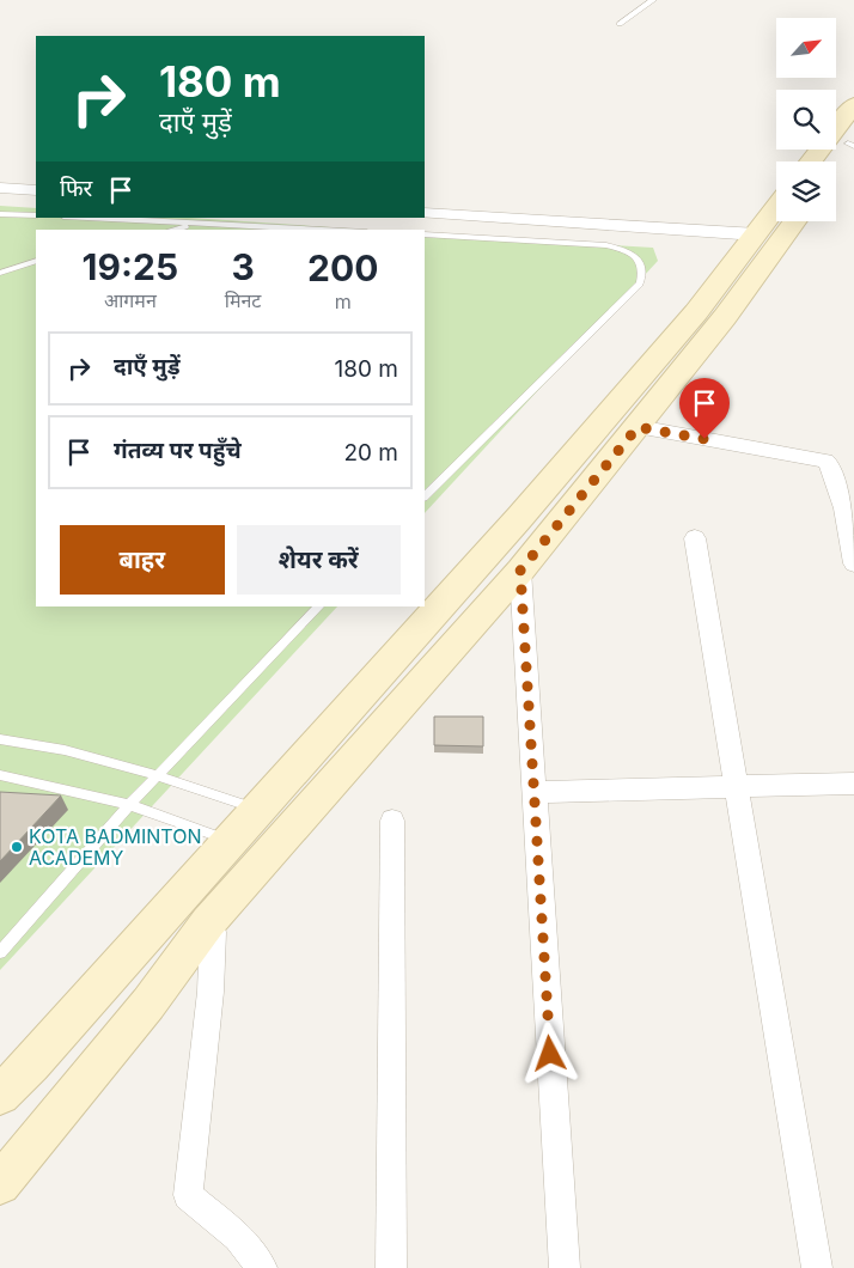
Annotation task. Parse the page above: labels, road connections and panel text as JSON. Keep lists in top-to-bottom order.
{
  "places": ["KOTA BADMINTON ACADEMY"],
  "north": "top right",
  "page": {
    "turn": ["180 m", "दाएँ मुड़ें"],
    "then": "फिर",
    "eta": [
      "19:25",
      "आगमन",
      "3",
      "मिनट",
      "200",
      "m"
    ],
    "list": [
      {
        "name": "दाएँ मुड़ें",
        "value": "180 m"
      },
      {
        "name": "गंतव्य पर पहुँचे",
        "value": "20 m"
      }
    ],
    "buttons": ["बाहर", "शेयर करें"]
  }
}
